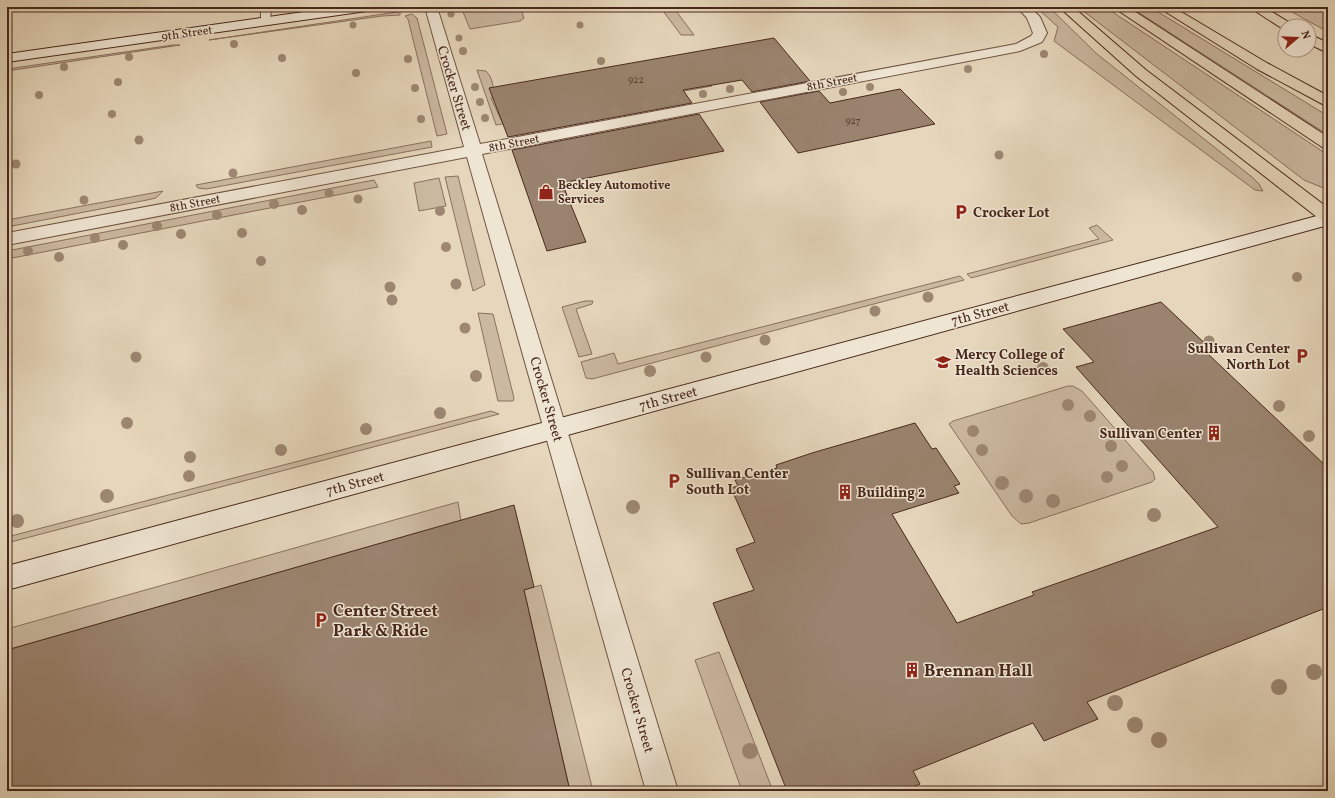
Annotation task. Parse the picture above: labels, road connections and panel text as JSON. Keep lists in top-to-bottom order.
{
  "streets": {
    "street": [
      "9th Street",
      "8th Street",
      "Crocker Street",
      "7th Street"
    ]
  },
  "crossings": [
    ["8th Street", "Crocker Street"],
    ["Crocker Street", "7th Street"]
  ],
  "places": {
    "shop": ["Beckley Automotive Services"],
    "parking": [
      "Crocker Lot",
      "Sullivan Center North Lot",
      "Sullivan Center South Lot",
      "Center Street Park & Ride"
    ],
    "school or university": ["Mercy College of Health Sciences"],
    "building": ["Sullivan Center", "Building 2", "Brennan Hall"]
  },
  "house_numbers": ["922", "927"],
  "north": "right"
}
